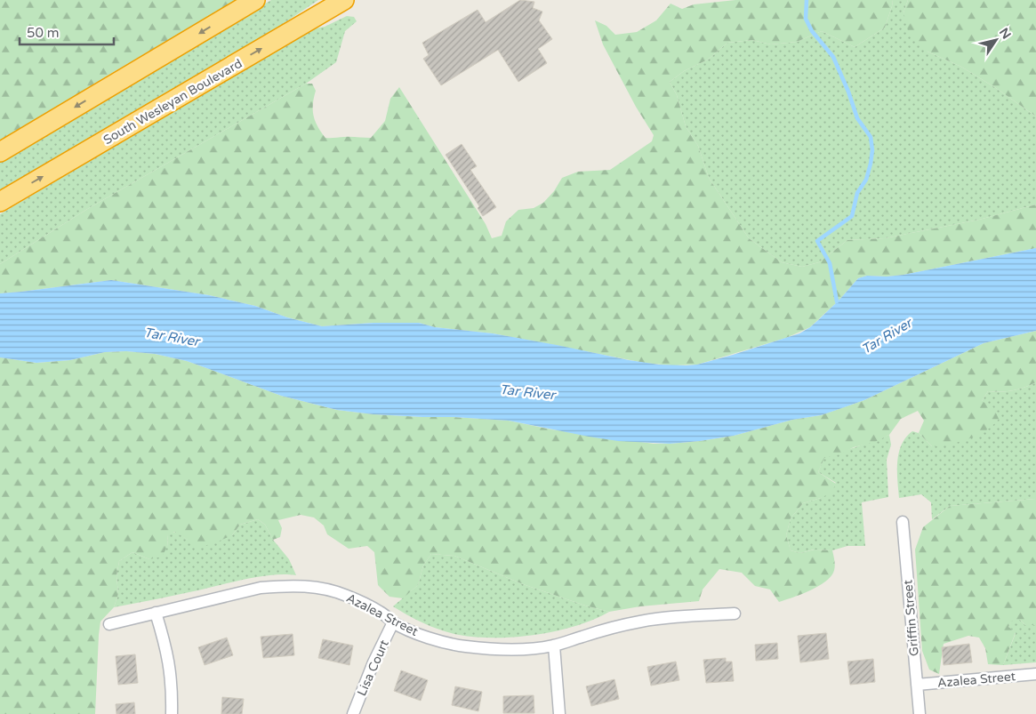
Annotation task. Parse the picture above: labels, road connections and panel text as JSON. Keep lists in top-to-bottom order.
{
  "streets": {
    "highway": ["South Wesleyan Boulevard"],
    "street": ["Azalea Street", "Griffin Street", "Lisa Court"]
  },
  "crossings": [
    ["Azalea Street", "Griffin Street"],
    ["Azalea Street", "Lisa Court"]
  ],
  "water": ["Tar River"],
  "scale_bar": "50 m",
  "north": "top right"
}
